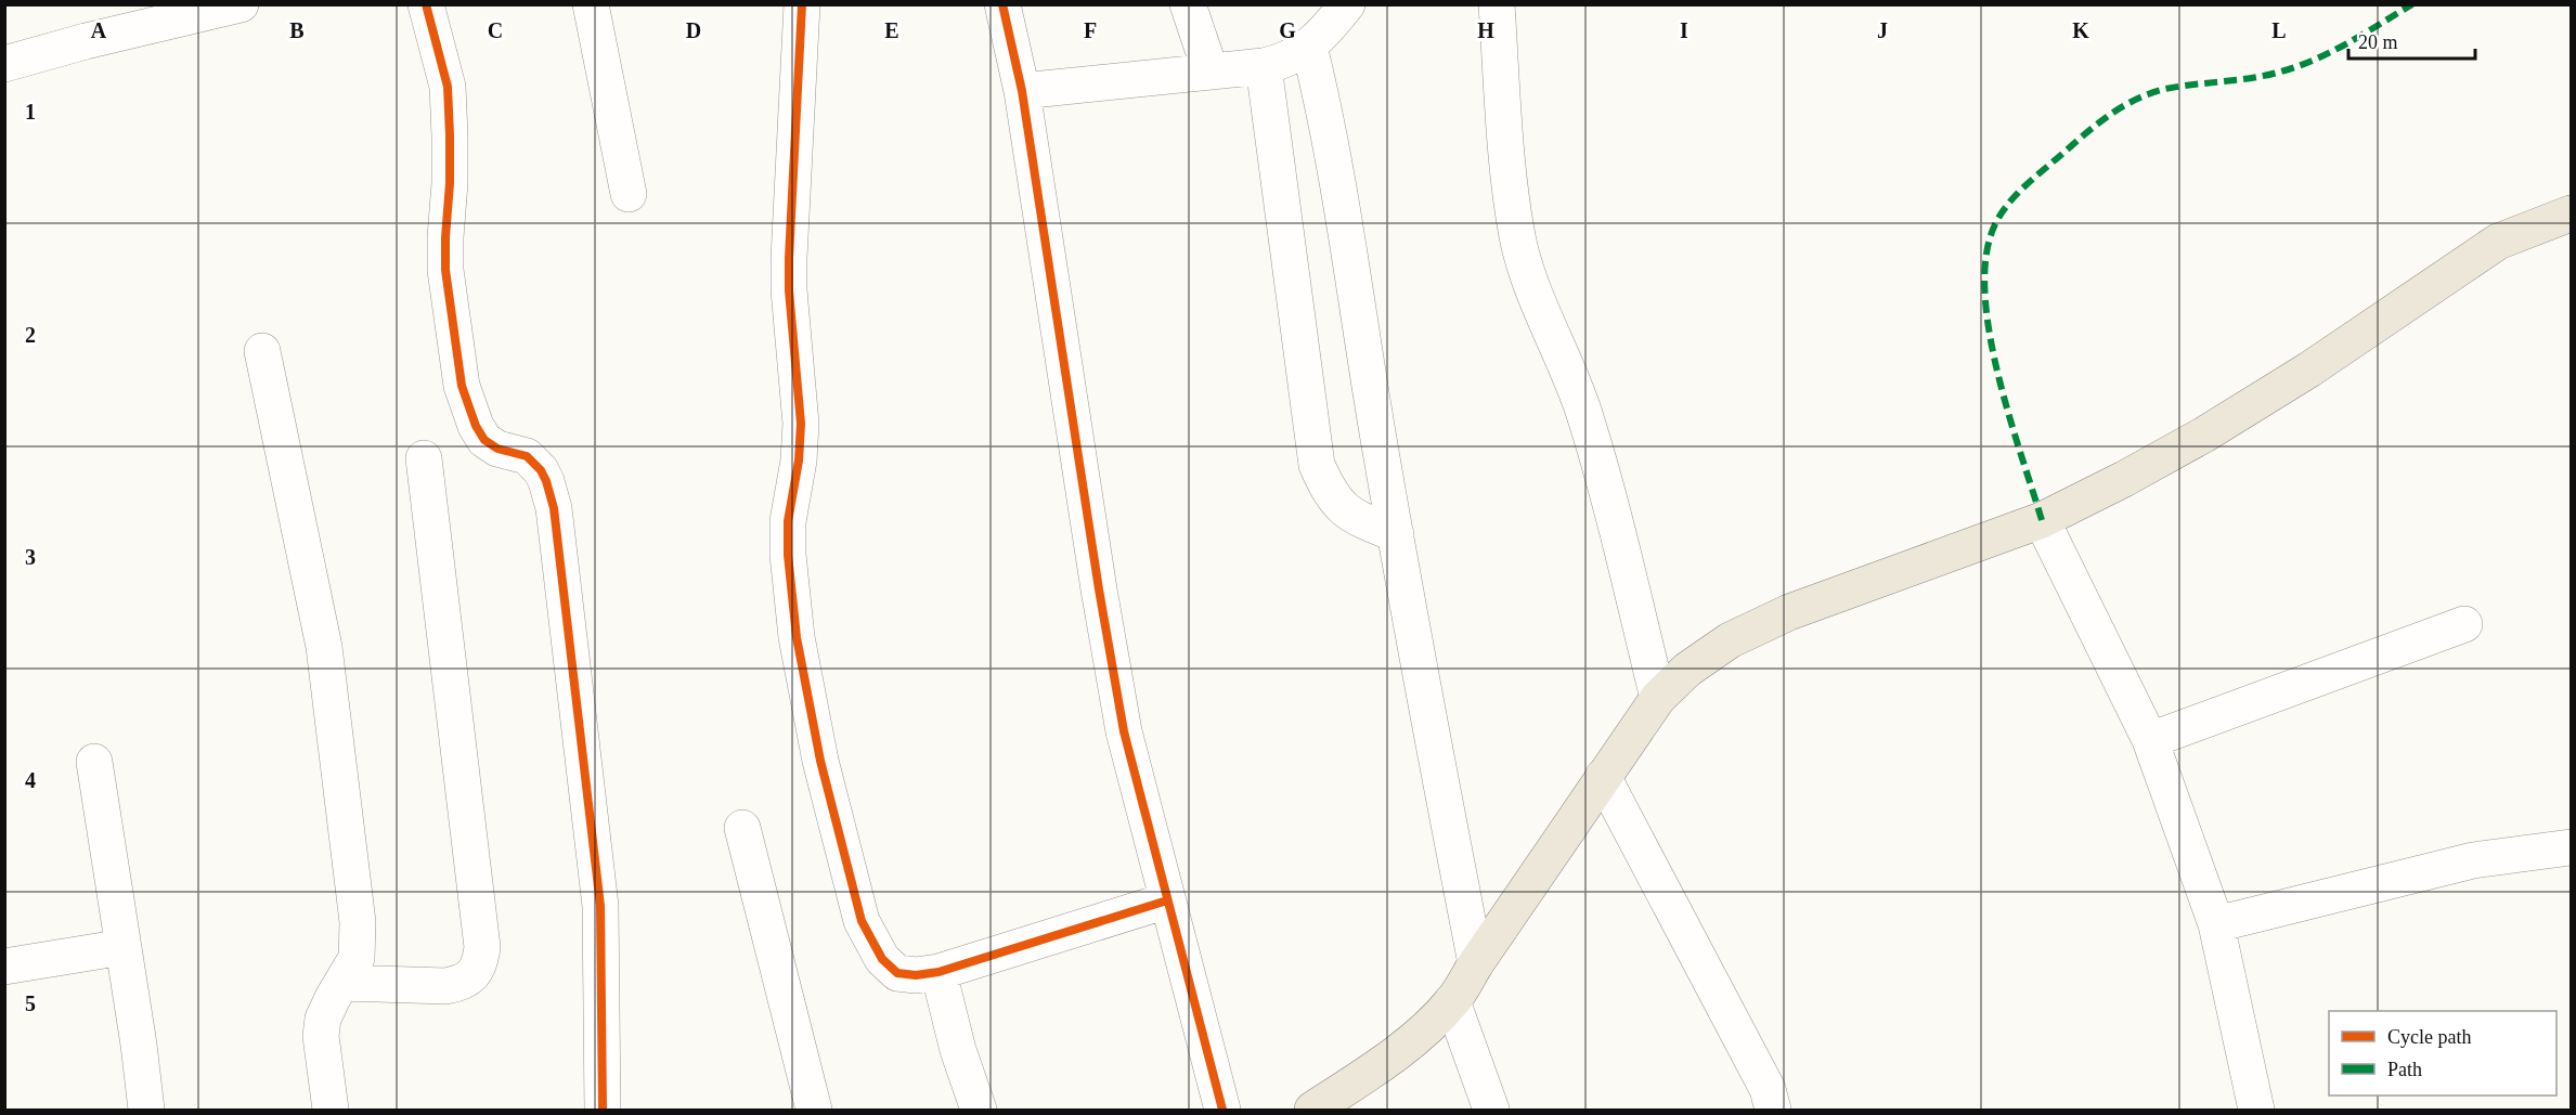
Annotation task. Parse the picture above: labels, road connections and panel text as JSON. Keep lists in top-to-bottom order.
{
  "legend": ["Cycle path", "Path"],
  "scale_bar": "20 m",
  "grid": {
    "columns": [
      "A",
      "B",
      "C",
      "D",
      "E",
      "F",
      "G",
      "H",
      "I",
      "J",
      "K",
      "L"
    ],
    "rows": [
      "1",
      "2",
      "3",
      "4",
      "5"
    ]
  }
}
